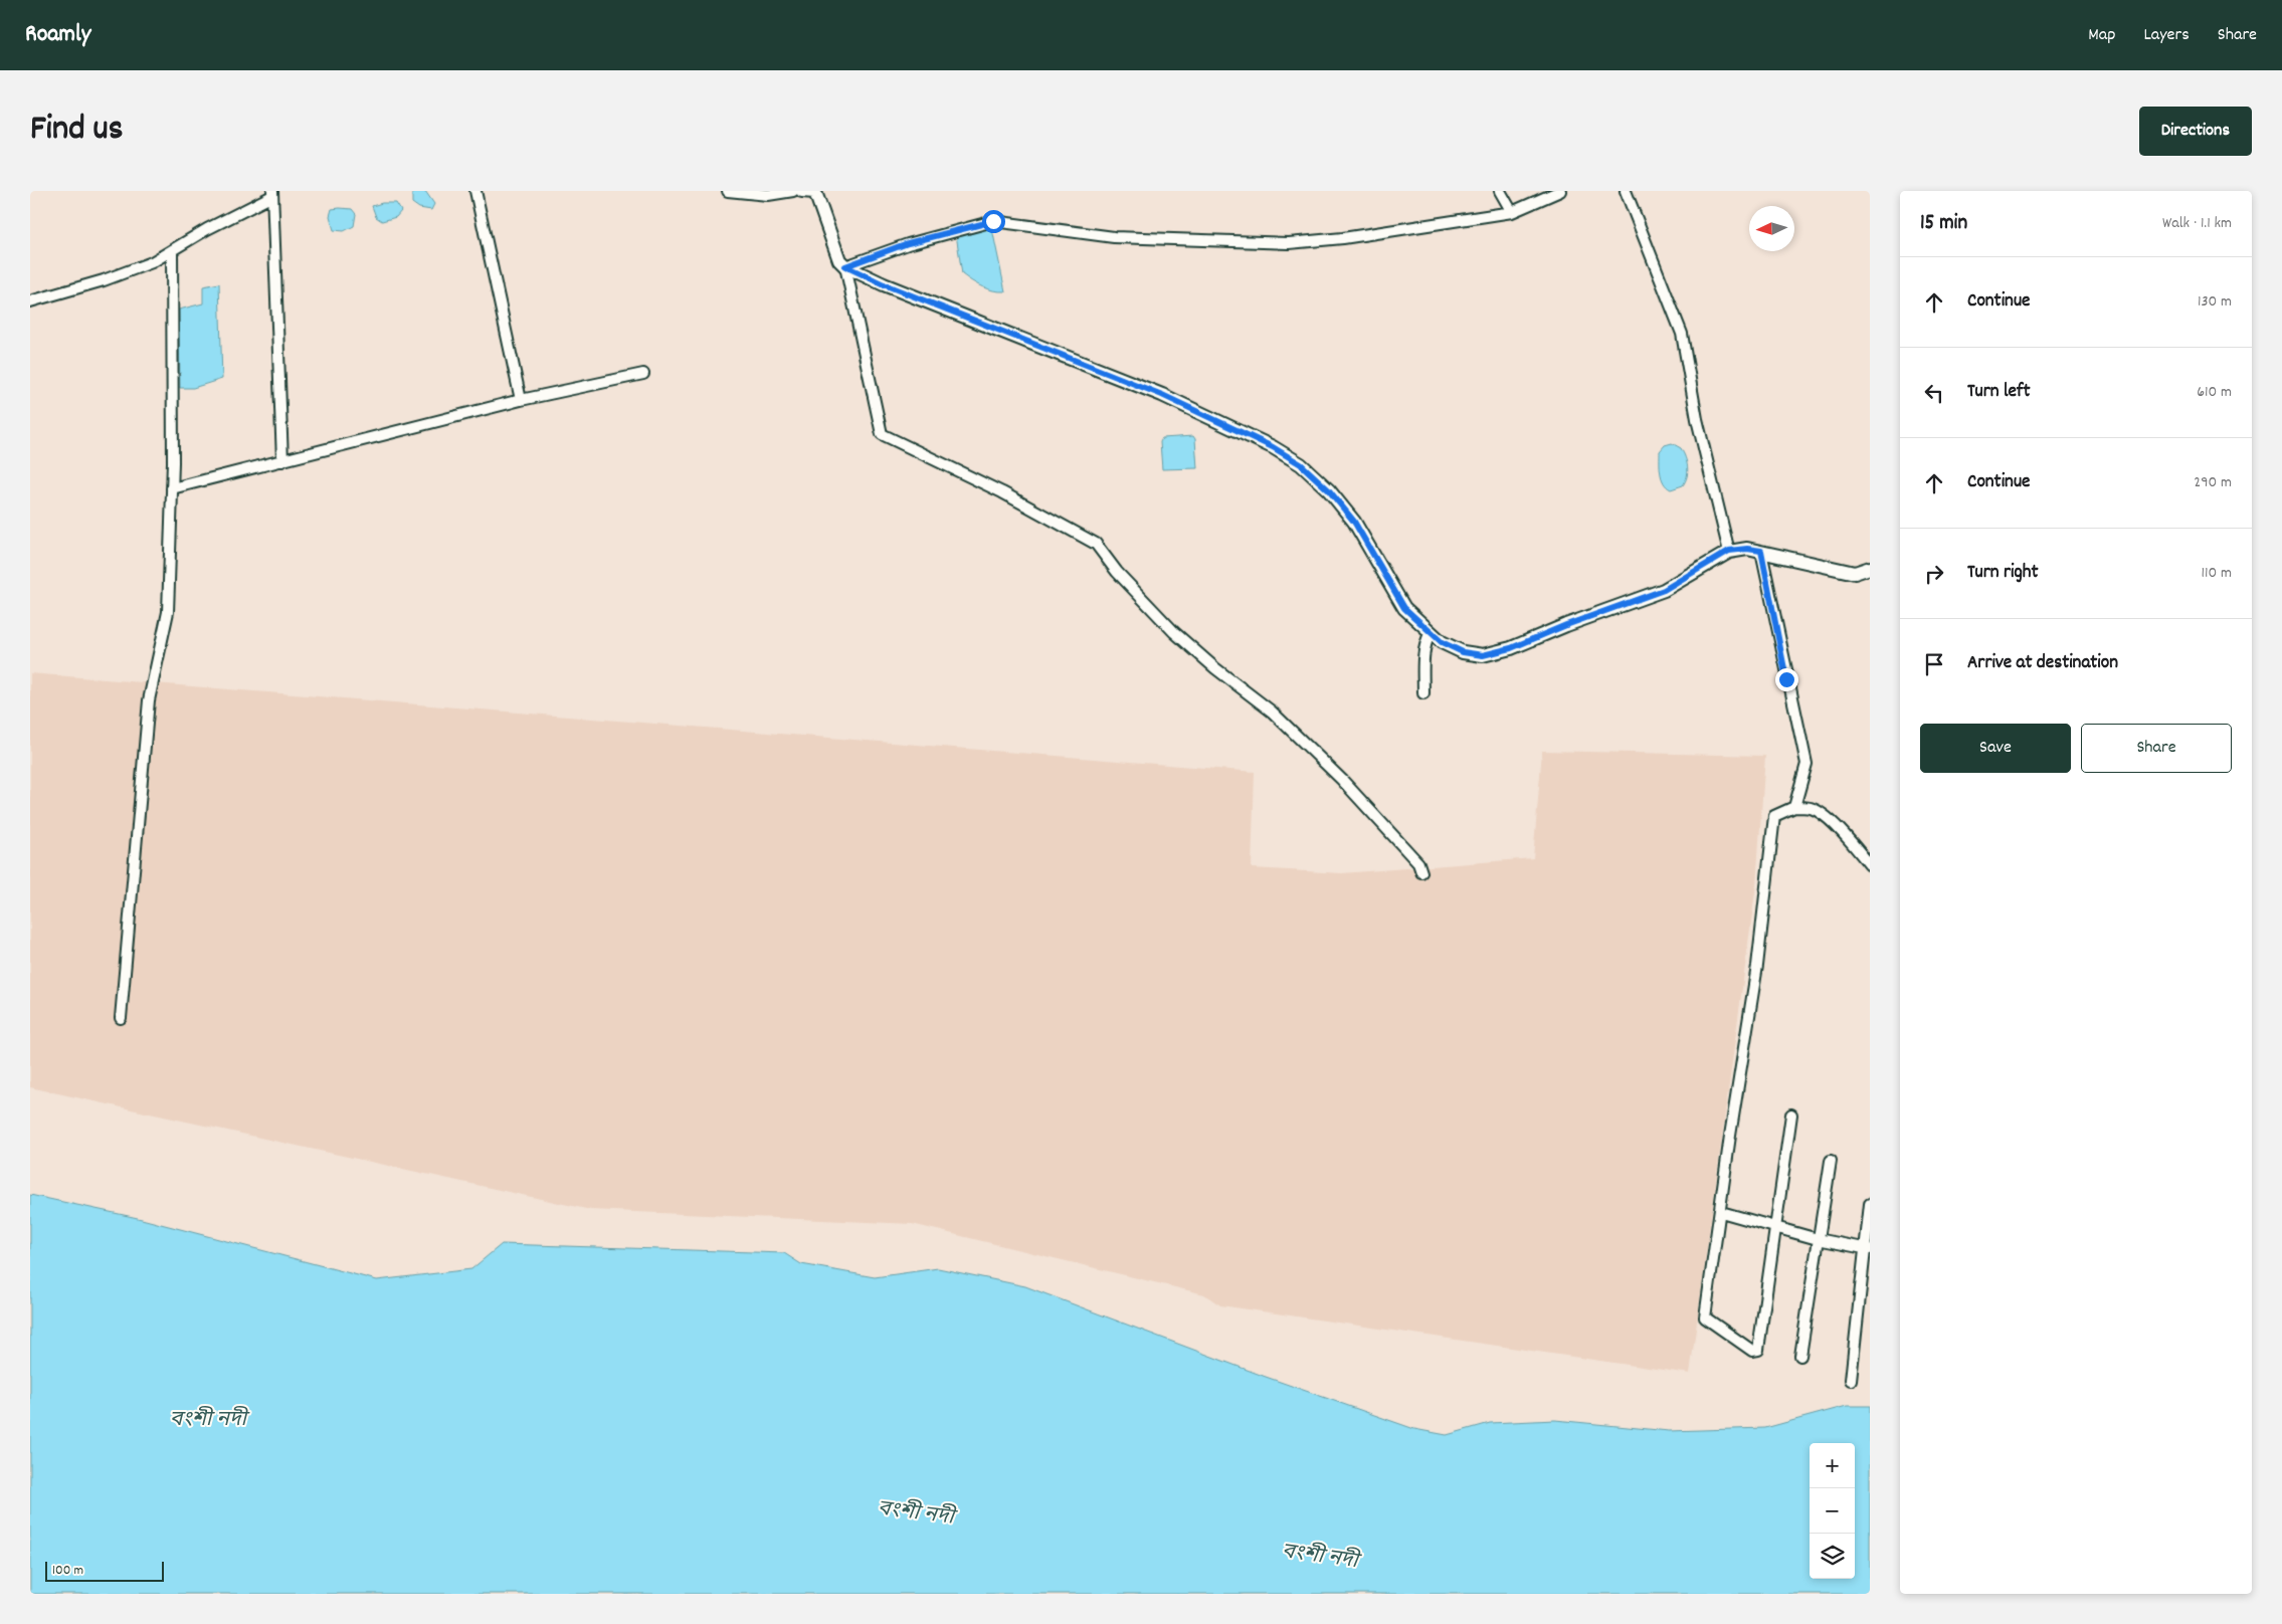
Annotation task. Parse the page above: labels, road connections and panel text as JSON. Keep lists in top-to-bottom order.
{
  "water": ["বংশী নদী"],
  "scale_bar": "100 m",
  "north": "left",
  "page": {
    "header": "Roamly",
    "nav": ["Map", "Layers", "Share"],
    "title": "Find us",
    "buttons": [
      "Directions",
      ["Save", "Share"]
    ],
    "heading": ["15 min", "Walk · 1.1 km"],
    "list": [
      ["Continue", "130 m"],
      ["Turn left", "610 m"],
      ["Continue", "290 m"],
      ["Turn right", "110 m"],
      "Arrive at destination"
    ],
    "map_buttons": ["+", "−"],
    "scale": "100 m"
  }
}
